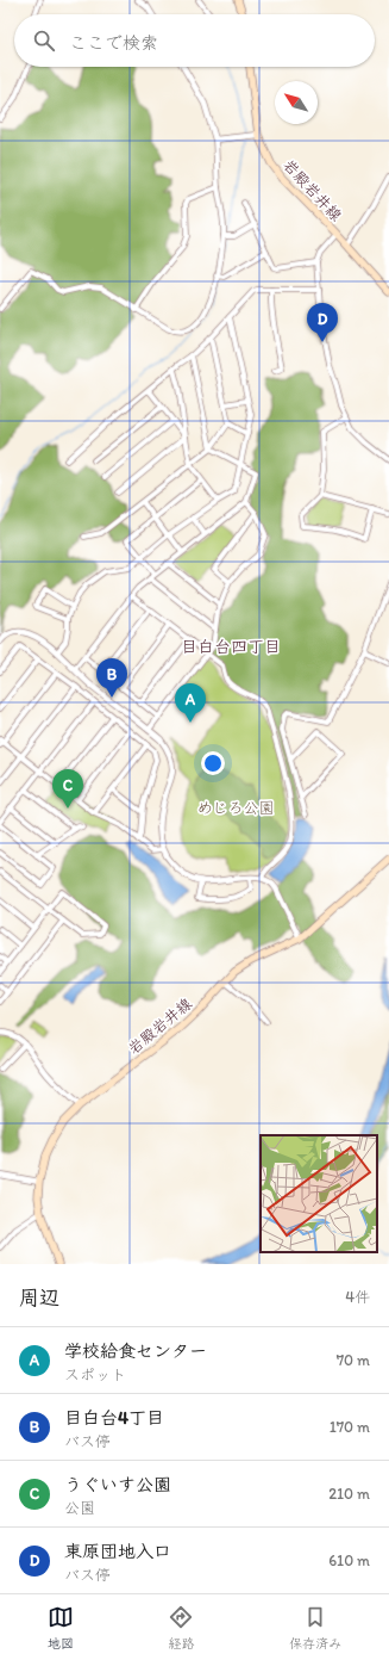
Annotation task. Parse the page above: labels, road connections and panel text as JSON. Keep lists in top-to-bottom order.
{
  "streets": {
    "main road": ["岩殿岩井線"]
  },
  "districts": ["目白台四丁目"],
  "parks": ["めじろ公園"],
  "north": "top left",
  "page": {
    "search": "ここで検索",
    "pins": [
      "D",
      "B",
      "A",
      "C"
    ],
    "heading": ["周辺", "4件"],
    "list": [
      {
        "mark": "A",
        "name": "学校給食センター",
        "note": "スポット",
        "value": "70 m"
      },
      {
        "mark": "B",
        "name": "目白台4丁目",
        "note": "バス停",
        "value": "170 m"
      },
      {
        "mark": "C",
        "name": "うぐいす公園",
        "note": "公園",
        "value": "210 m"
      },
      {
        "mark": "D",
        "name": "東原団地入口",
        "note": "バス停",
        "value": "610 m"
      }
    ],
    "nav": ["地図", "経路", "保存済み"]
  }
}
